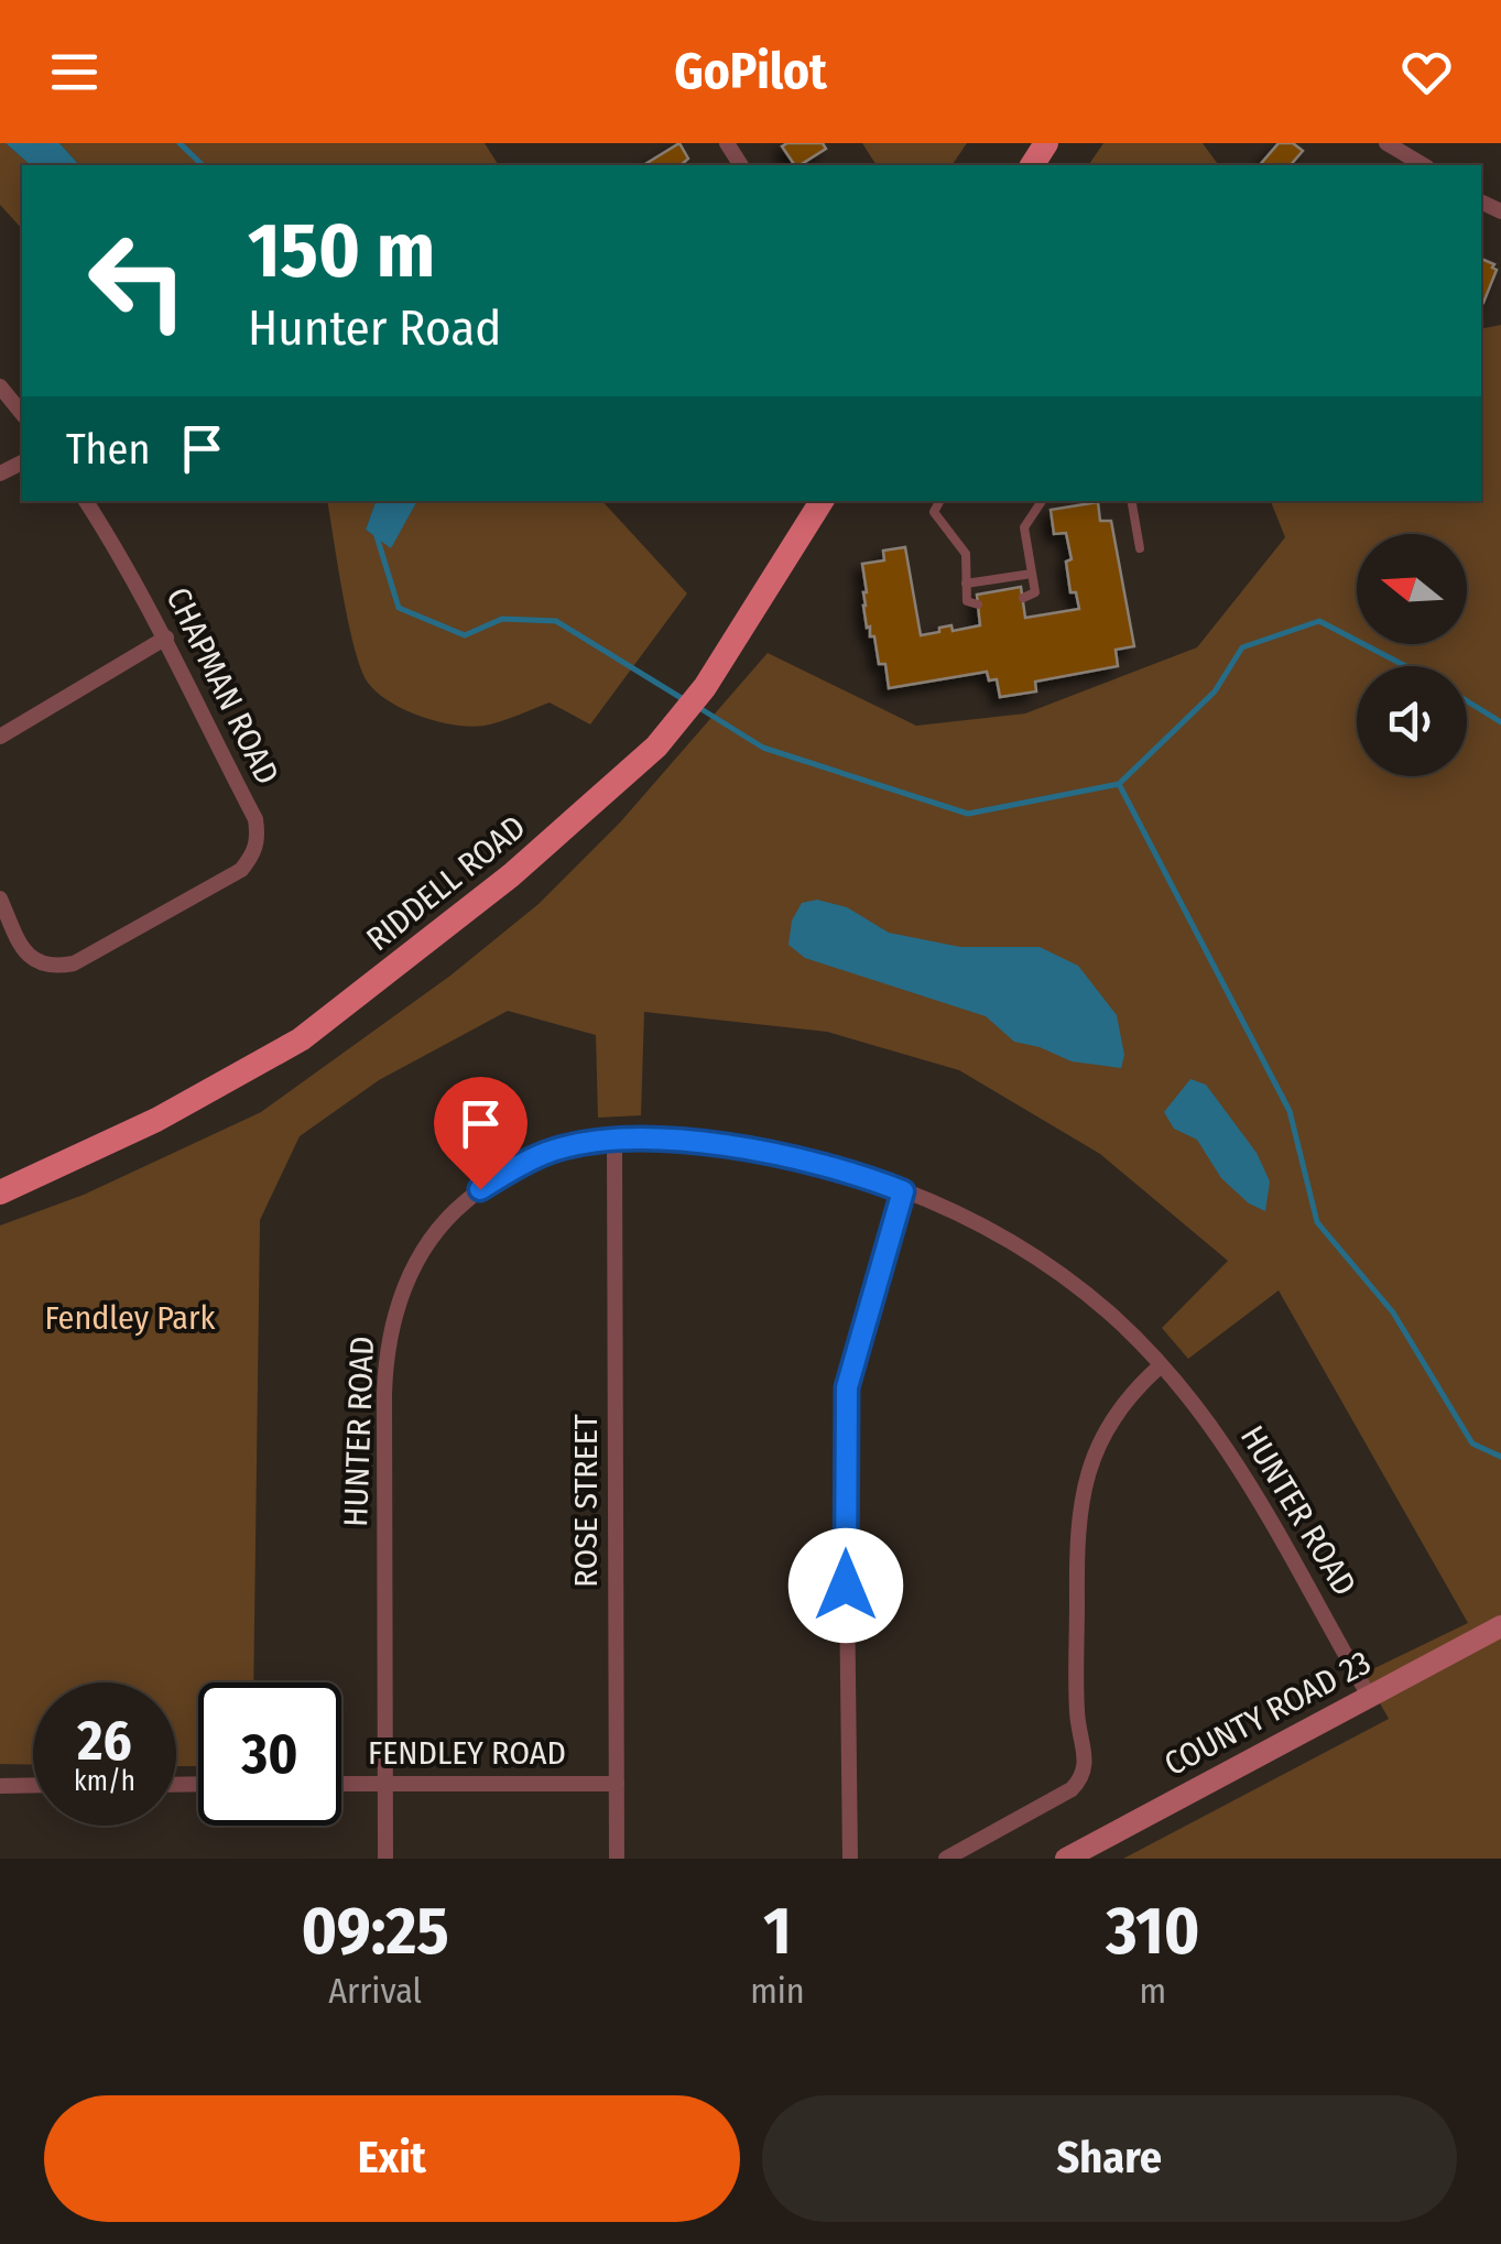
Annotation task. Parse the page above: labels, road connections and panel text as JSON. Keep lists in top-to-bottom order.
{
  "streets": {
    "main road": ["RIDDELL ROAD", "COUNTY ROAD 23"],
    "street": [
      "CHAPMAN ROAD",
      "HUNTER ROAD",
      "ROSE STREET",
      "FENDLEY ROAD"
    ]
  },
  "crossings": [
    ["HUNTER ROAD", "ROSE STREET"],
    ["HUNTER ROAD", "COUNTY ROAD 23"],
    ["HUNTER ROAD", "FENDLEY ROAD"],
    ["ROSE STREET", "FENDLEY ROAD"]
  ],
  "parks": ["Fendley Park"],
  "north": "left",
  "page": {
    "header": "GoPilot",
    "turn": ["150 m", "Hunter Road"],
    "then": "Then",
    "speed": "26 km/h",
    "limit": "30",
    "eta": [
      "09:25",
      "Arrival",
      "1",
      "min",
      "310",
      "m"
    ],
    "buttons": ["Exit", "Share"]
  }
}
